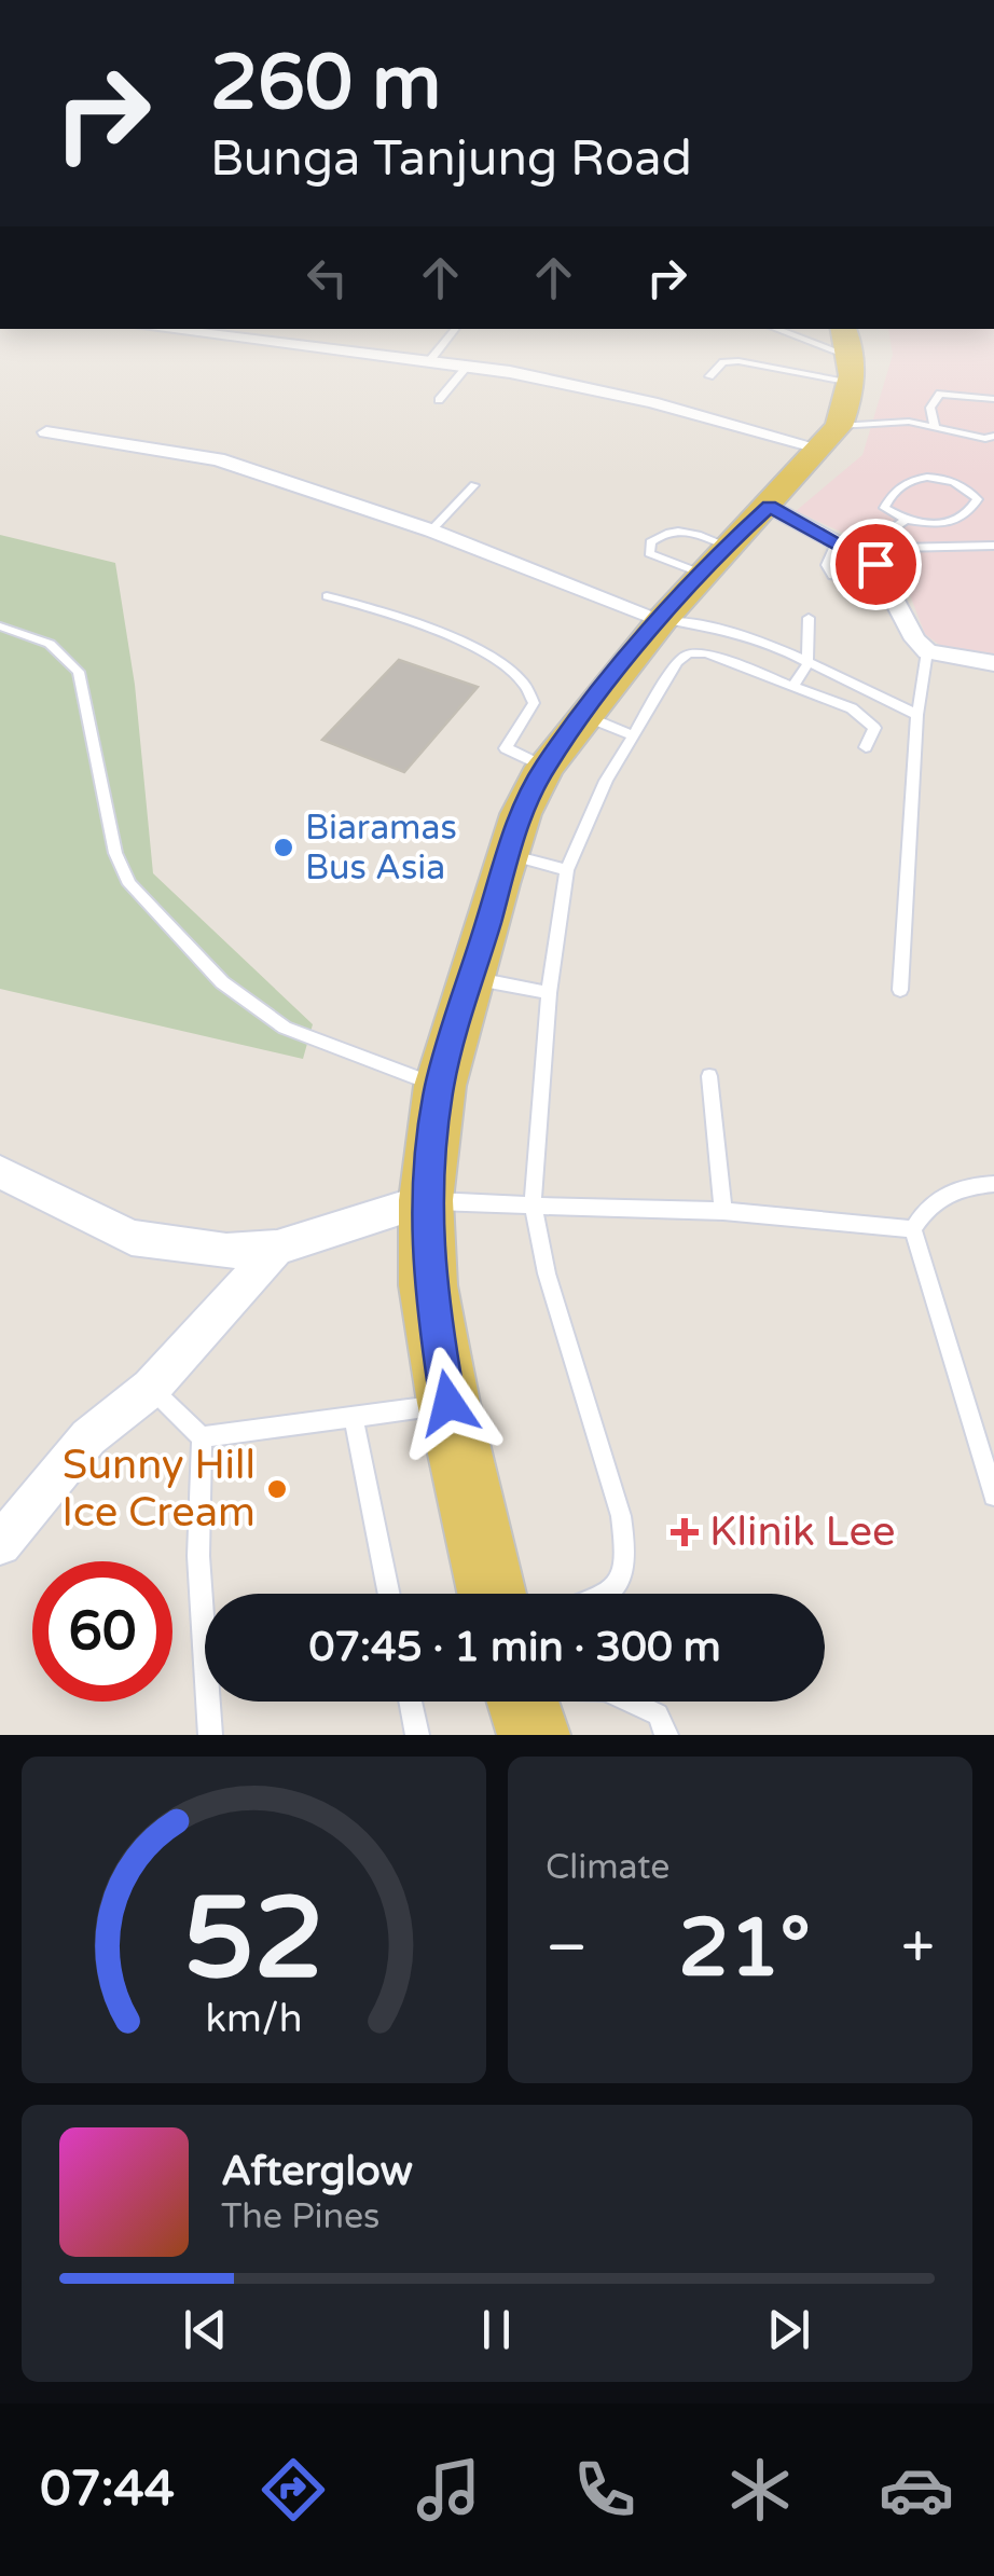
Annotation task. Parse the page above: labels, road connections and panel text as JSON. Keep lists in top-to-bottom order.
{
  "places": {
    "other": ["Biaramas Bus Asia", "Sunny Hill Ice Cream"],
    "health": ["Klinik Lee"]
  },
  "page": {
    "turn": ["260 m", "Bunga Tanjung Road"],
    "limit": "60",
    "trip": "07:45 · 1 min · 300 m",
    "tile": "Climate",
    "heat": ["−", "21°", "+"],
    "song": ["Afterglow", "The Pines"],
    "tabs": "07:44",
    "gauge": ["52", "km/h"]
  }
}
